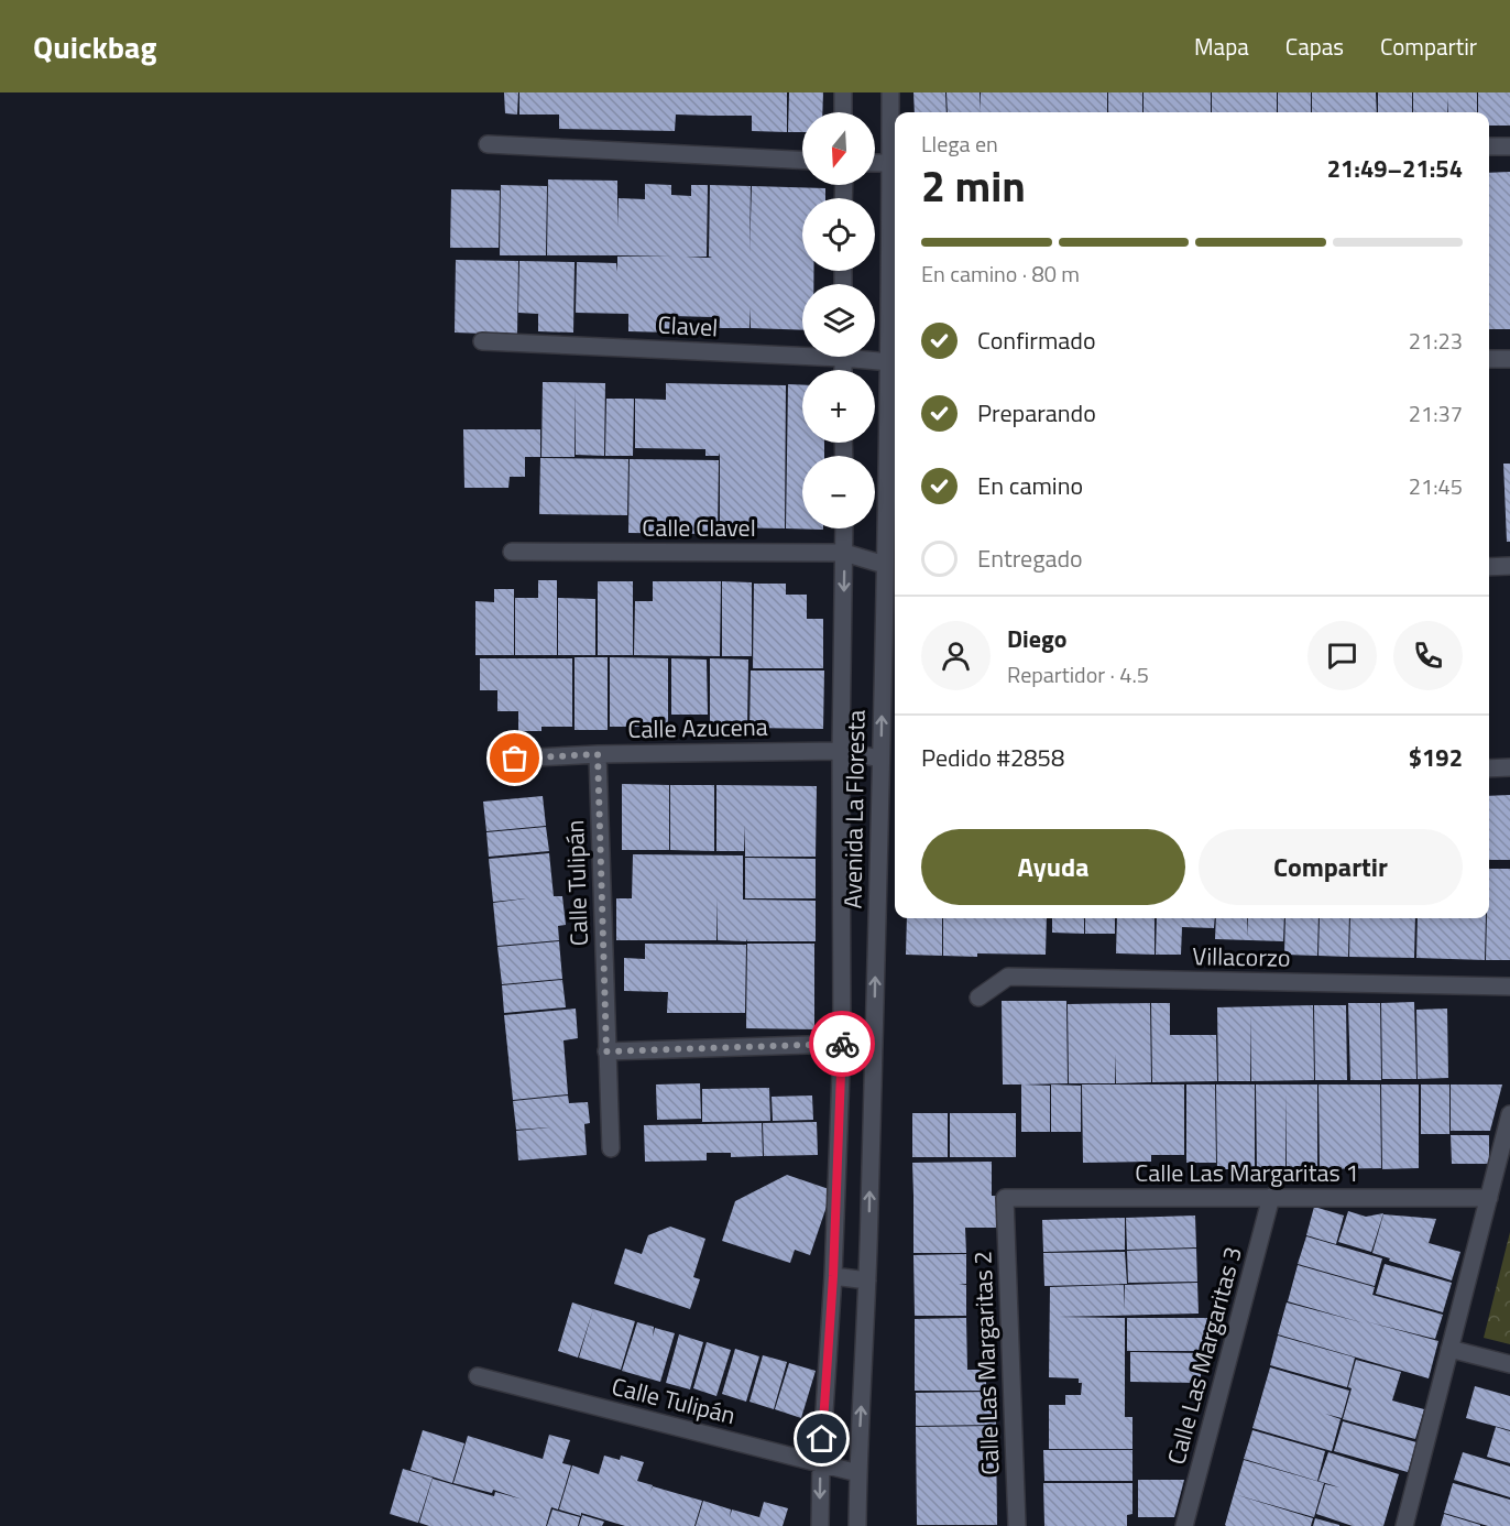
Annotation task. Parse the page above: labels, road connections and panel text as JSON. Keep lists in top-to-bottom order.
{
  "streets": {
    "street": [
      "Clavel",
      "Calle Clavel",
      "Calle Azucena",
      "Avenida La Floresta",
      "Calle Tulipán",
      "Villacorzo",
      "Calle Las Margaritas 1",
      "Calle Las Margaritas 3",
      "Calle Las Margaritas 2"
    ]
  },
  "crossings": [
    ["Clavel", "Avenida La Floresta"],
    ["Calle Clavel", "Avenida La Floresta"],
    ["Calle Azucena", "Avenida La Floresta"],
    ["Calle Azucena", "Calle Tulipán"],
    ["Avenida La Floresta", "Calle Tulipán"],
    ["Calle Las Margaritas 1", "Calle Las Margaritas 3"],
    ["Calle Las Margaritas 1", "Calle Las Margaritas 2"]
  ],
  "north": "bottom",
  "page": {
    "header": "Quickbag",
    "nav": ["Mapa", "Capas", "Compartir"],
    "map_buttons": ["+", "−"],
    "heading": ["2 min", "Llega en", "21:49–21:54"],
    "panel": [
      "Diego",
      "Repartidor · 4.5",
      "Pedido #2858",
      "$192"
    ],
    "bar": "En camino · 80 m",
    "list": [
      ["Confirmado", "21:23"],
      ["Preparando", "21:37"],
      ["En camino", "21:45"],
      "Entregado"
    ],
    "buttons": ["Ayuda", "Compartir"]
  }
}
